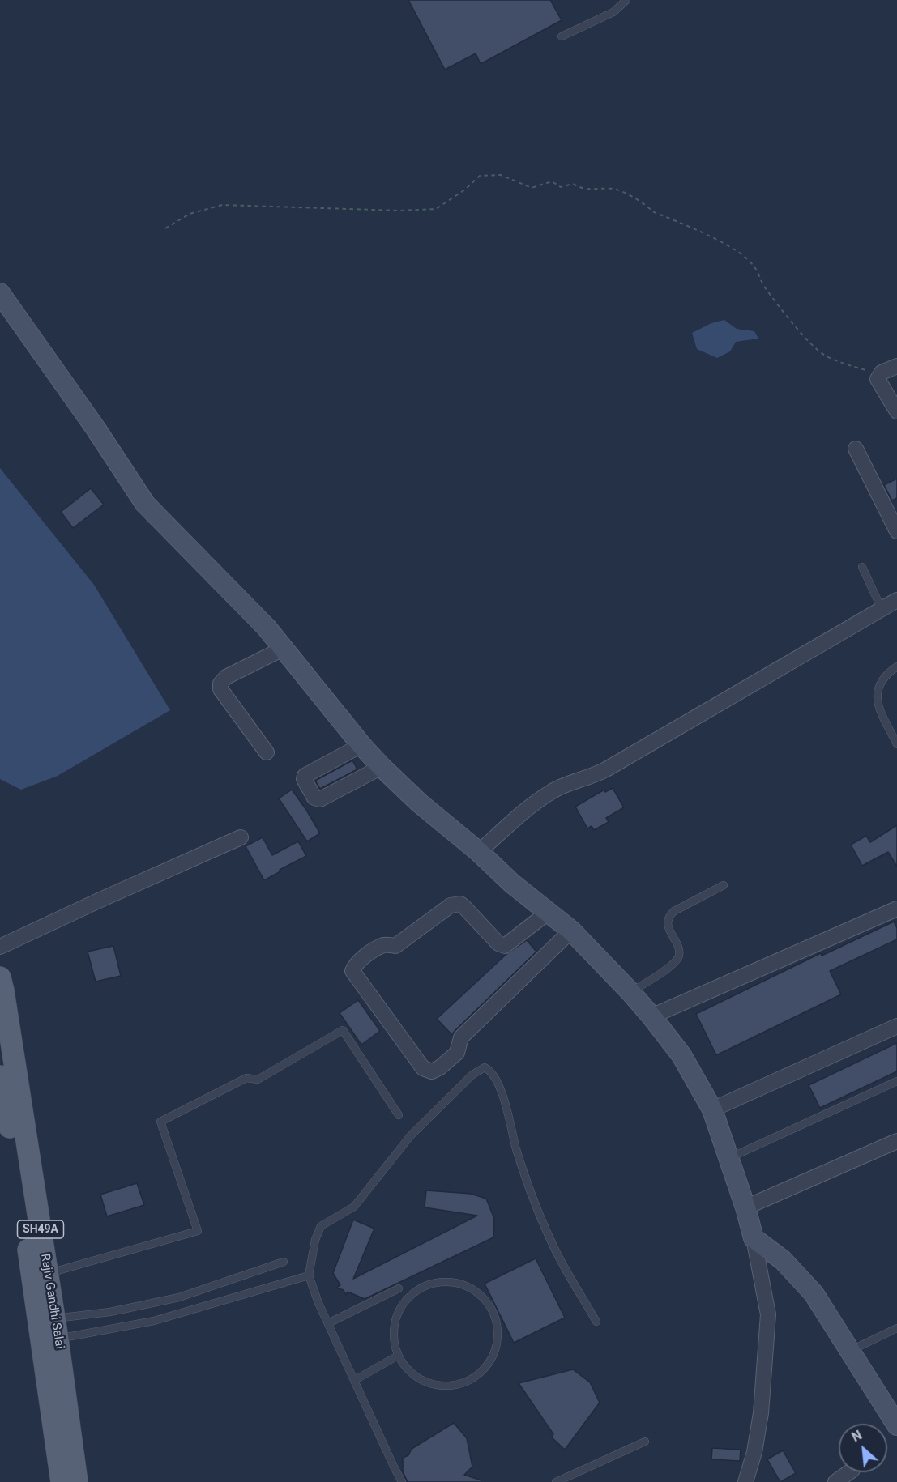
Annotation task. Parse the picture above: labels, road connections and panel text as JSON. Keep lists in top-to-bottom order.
{
  "streets": {
    "main road": ["SH49A", "Rajiv Gandhi Salai"]
  },
  "north": "top left"
}
